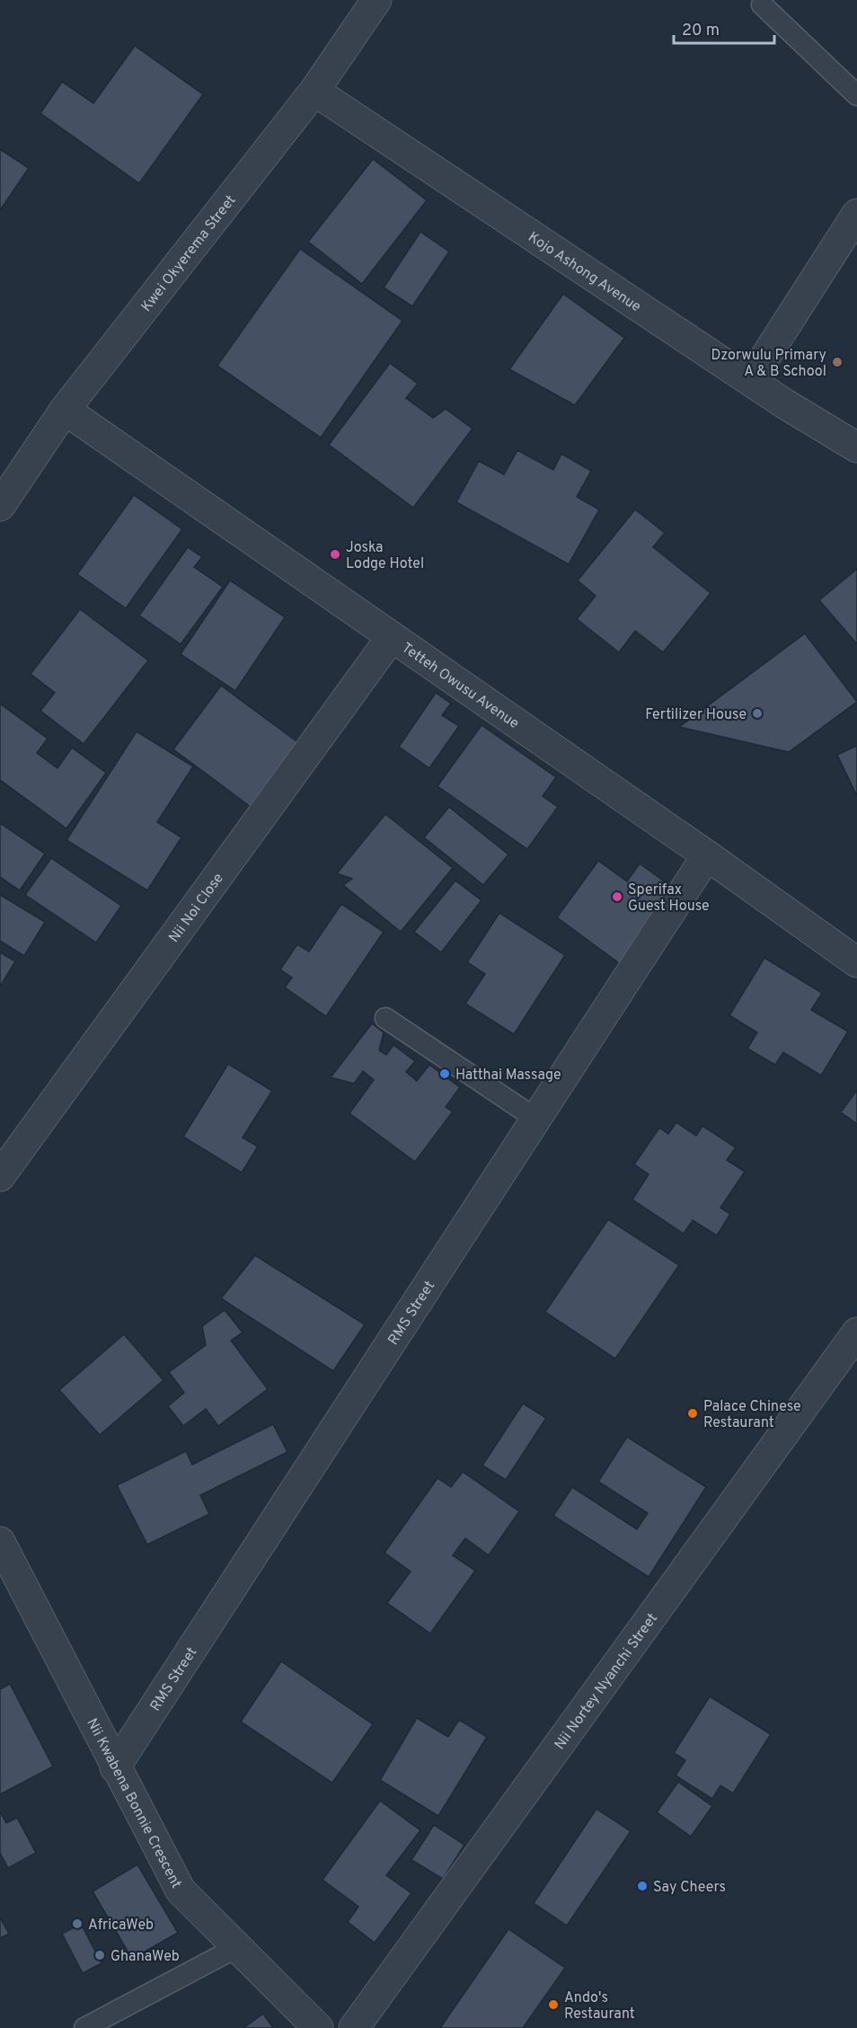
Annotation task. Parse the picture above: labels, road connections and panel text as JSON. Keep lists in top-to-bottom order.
{
  "streets": {
    "street": [
      "Kwei Okyerema Street",
      "Kojo Ashong Avenue",
      "Tetteh Owusu Avenue",
      "Nii Noi Close",
      "RMS Street",
      "Nii Nortey Nyanchi Street",
      "Nii Kwabena Bonnie Crescent"
    ]
  },
  "crossings": [
    ["Kwei Okyerema Street", "Kojo Ashong Avenue"],
    ["Kwei Okyerema Street", "Tetteh Owusu Avenue"],
    ["Tetteh Owusu Avenue", "Nii Noi Close"],
    ["Tetteh Owusu Avenue", "RMS Street"],
    ["RMS Street", "Nii Kwabena Bonnie Crescent"]
  ],
  "places": [
    "Dzorwulu Primary A & B School",
    "Joska Lodge Hotel",
    "Fertilizer House",
    "Sperifax Guest House",
    "Hatthai Massage",
    "Palace Chinese Restaurant",
    "Say Cheers",
    "AfricaWeb",
    "GhanaWeb",
    "Ando's Restaurant"
  ],
  "scale_bar": "20 m"
}
